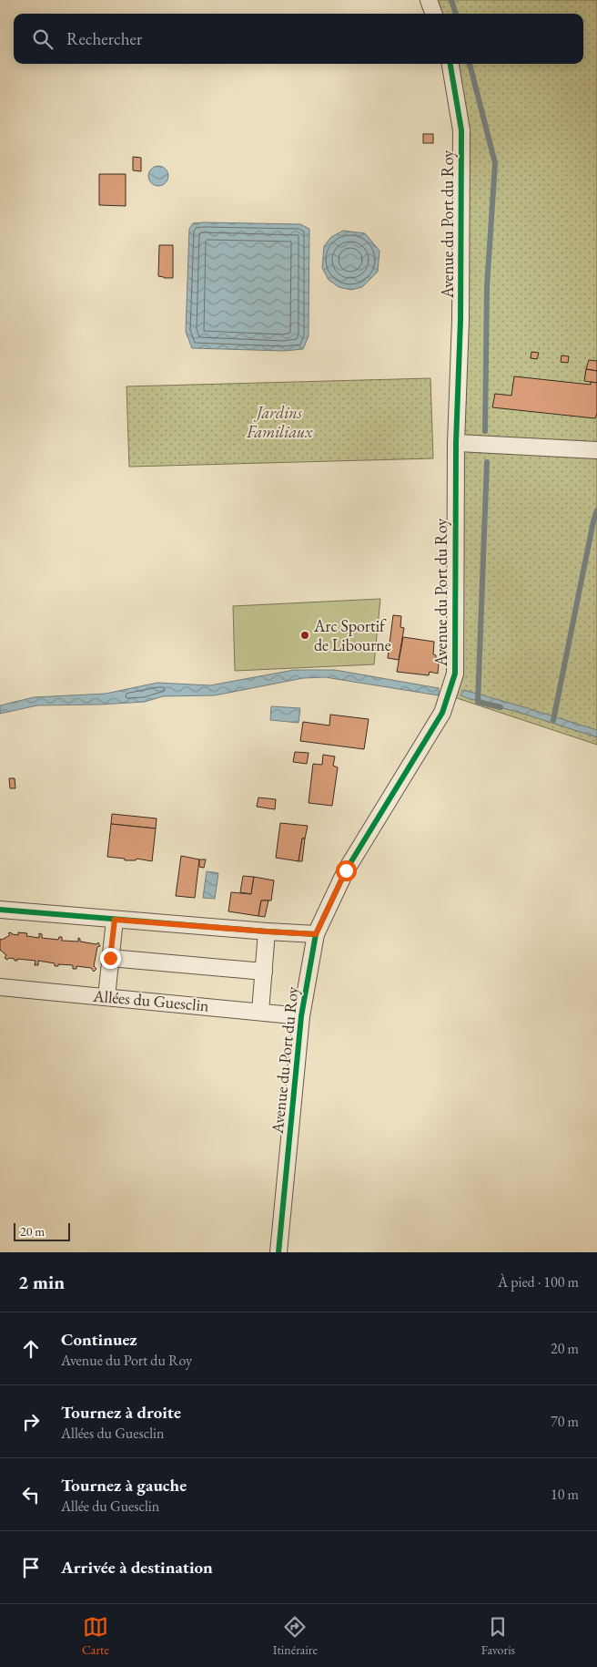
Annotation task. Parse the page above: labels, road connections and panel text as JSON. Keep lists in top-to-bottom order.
{
  "streets": {
    "street": ["Avenue du Port du Roy", "Allées du Guesclin"]
  },
  "crossings": [
    ["Avenue du Port du Roy", "Allées du Guesclin"]
  ],
  "parks": ["Jardins Familiaux"],
  "places": ["Arc Sportif de Libourne"],
  "scale_bar": "20 m",
  "page": {
    "search": "Rechercher",
    "scale": "20 m",
    "heading": ["2 min", "À pied · 100 m"],
    "list": [
      ["Continuez", "Avenue du Port du Roy", "20 m"],
      ["Tournez à droite", "Allées du Guesclin", "70 m"],
      ["Tournez à gauche", "Allée du Guesclin", "10 m"],
      "Arrivée à destination"
    ],
    "nav": ["Carte", "Itinéraire", "Favoris"]
  }
}
